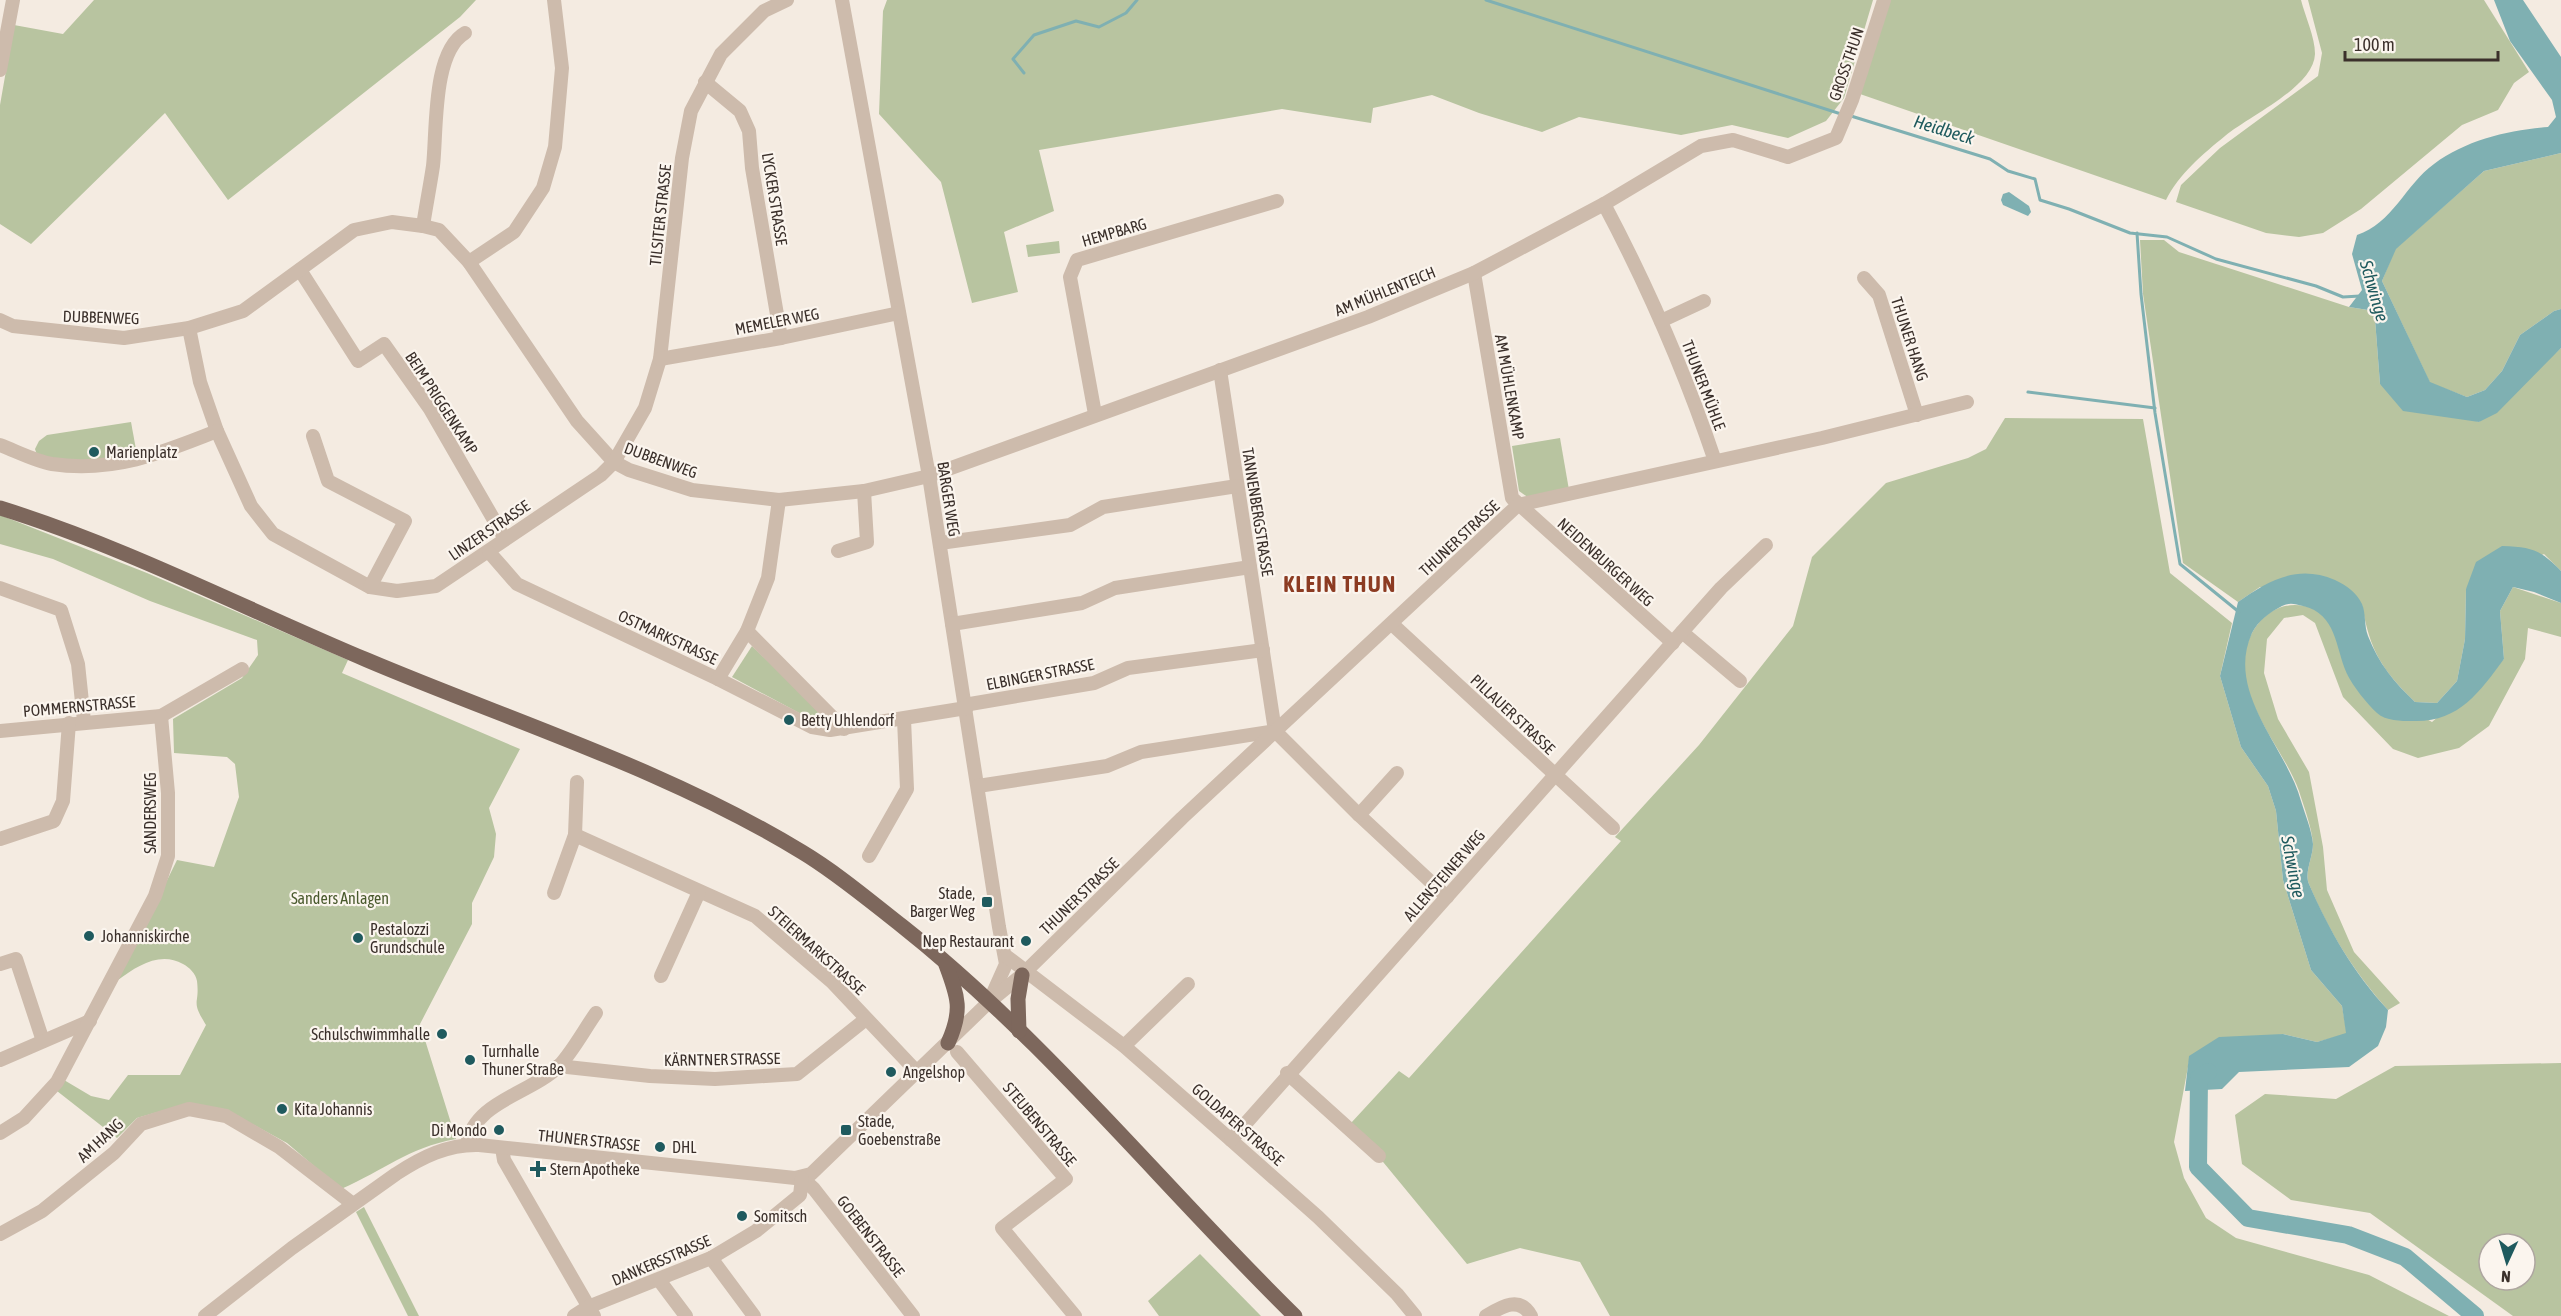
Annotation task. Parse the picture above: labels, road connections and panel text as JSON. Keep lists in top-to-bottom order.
{
  "streets": {
    "street": [
      "GROSS THUN",
      "LYCKER STRASSE",
      "TILSITER STRASSE",
      "HEMPBARG",
      "AM MÜHLENTEICH",
      "DUBBENWEG",
      "MEMELER WEG",
      "THUNER HANG",
      "THUNER MÜHLE",
      "AM MÜHLENKAMP",
      "BEIM PRIGGENKAMP",
      "BARGER WEG",
      "TANNENBERGSTRASSE",
      "LINZER STRASSE",
      "THUNER STRASSE",
      "NEIDENBURGER WEG",
      "OSTMARKSTRASSE",
      "ELBINGER STRASSE",
      "POMMERNSTRASSE",
      "PILLAUER STRASSE",
      "SANDERSWEG",
      "ALLENSTEINER WEG",
      "STEIERMARKSTRASSE",
      "KÄRNTNER STRASSE",
      "STEUBENSTRASSE",
      "GOLDAPER STRASSE",
      "AM HANG",
      "GOEBENSTRASSE",
      "DANKERSSTRASSE"
    ]
  },
  "crossings": [
    ["GROSS THUN", "AM MÜHLENTEICH"],
    ["LYCKER STRASSE", "TILSITER STRASSE"],
    ["LYCKER STRASSE", "MEMELER WEG"],
    ["TILSITER STRASSE", "DUBBENWEG"],
    ["TILSITER STRASSE", "MEMELER WEG"],
    ["TILSITER STRASSE", "LINZER STRASSE"],
    ["HEMPBARG", "AM MÜHLENTEICH"],
    ["AM MÜHLENTEICH", "DUBBENWEG"],
    ["AM MÜHLENTEICH", "THUNER MÜHLE"],
    ["AM MÜHLENTEICH", "AM MÜHLENKAMP"],
    ["AM MÜHLENTEICH", "BARGER WEG"],
    ["AM MÜHLENTEICH", "TANNENBERGSTRASSE"],
    ["DUBBENWEG", "BEIM PRIGGENKAMP"],
    ["DUBBENWEG", "BARGER WEG"],
    ["DUBBENWEG", "LINZER STRASSE"],
    ["MEMELER WEG", "BARGER WEG"],
    ["THUNER HANG", "THUNER STRASSE"],
    ["THUNER MÜHLE", "THUNER STRASSE"],
    ["AM MÜHLENKAMP", "THUNER STRASSE"],
    ["AM MÜHLENKAMP", "NEIDENBURGER WEG"],
    ["BEIM PRIGGENKAMP", "LINZER STRASSE"],
    ["BARGER WEG", "OSTMARKSTRASSE"],
    ["BARGER WEG", "ELBINGER STRASSE"],
    ["BARGER WEG", "GOLDAPER STRASSE"],
    ["TANNENBERGSTRASSE", "THUNER STRASSE"],
    ["TANNENBERGSTRASSE", "ELBINGER STRASSE"],
    ["LINZER STRASSE", "OSTMARKSTRASSE"],
    ["THUNER STRASSE", "NEIDENBURGER WEG"],
    ["THUNER STRASSE", "PILLAUER STRASSE"],
    ["THUNER STRASSE", "STEIERMARKSTRASSE"],
    ["THUNER STRASSE", "STEUBENSTRASSE"],
    ["THUNER STRASSE", "GOLDAPER STRASSE"],
    ["THUNER STRASSE", "AM HANG"],
    ["THUNER STRASSE", "GOEBENSTRASSE"],
    ["THUNER STRASSE", "DANKERSSTRASSE"],
    ["NEIDENBURGER WEG", "ALLENSTEINER WEG"],
    ["OSTMARKSTRASSE", "ELBINGER STRASSE"],
    ["POMMERNSTRASSE", "SANDERSWEG"],
    ["PILLAUER STRASSE", "ALLENSTEINER WEG"],
    ["ALLENSTEINER WEG", "GOLDAPER STRASSE"],
    ["STEIERMARKSTRASSE", "KÄRNTNER STRASSE"],
    ["GOEBENSTRASSE", "DANKERSSTRASSE"]
  ],
  "districts": ["KLEIN THUN"],
  "water": ["Heidbeck", "Schwinge"],
  "parks": ["Sanders Anlagen"],
  "places": {
    "other": [
      "Marienplatz",
      "Betty Uhlendorf",
      "Johanniskirche",
      "Pestalozzi Grundschule",
      "Nep Restaurant",
      "Schulschwimmhalle",
      "Turnhalle Thuner Straße",
      "Angelshop",
      "Kita Johannis",
      "Di Mondo",
      "DHL",
      "Somitsch"
    ],
    "transit": ["Stade, Barger Weg", "Stade, Goebenstraße"],
    "health": ["Stern Apotheke"]
  },
  "scale_bar": "100 m",
  "north": "bottom"
}
